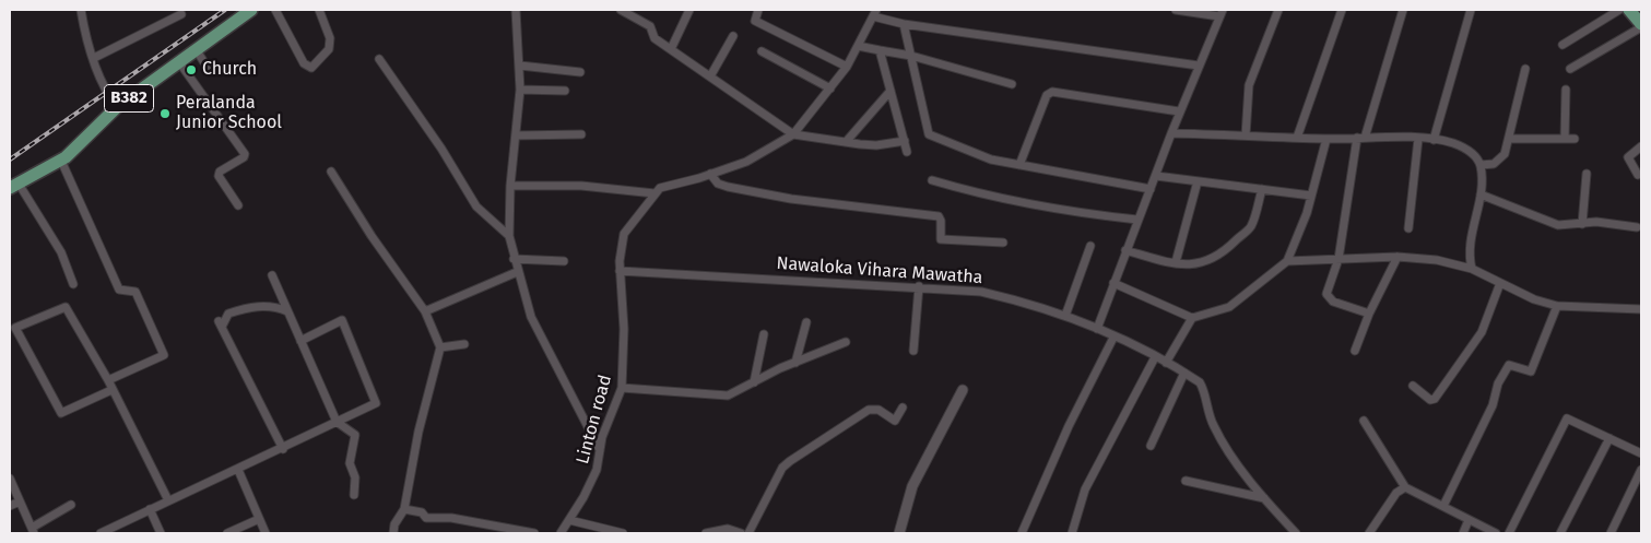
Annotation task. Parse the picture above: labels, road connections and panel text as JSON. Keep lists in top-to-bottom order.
{
  "streets": {
    "main road": ["B382"],
    "street": ["Nawaloka Vihara Mawatha", "Linton road"]
  },
  "crossings": [
    ["Nawaloka Vihara Mawatha", "Linton road"]
  ],
  "places": ["Church", "Peralanda Junior School"]
}
